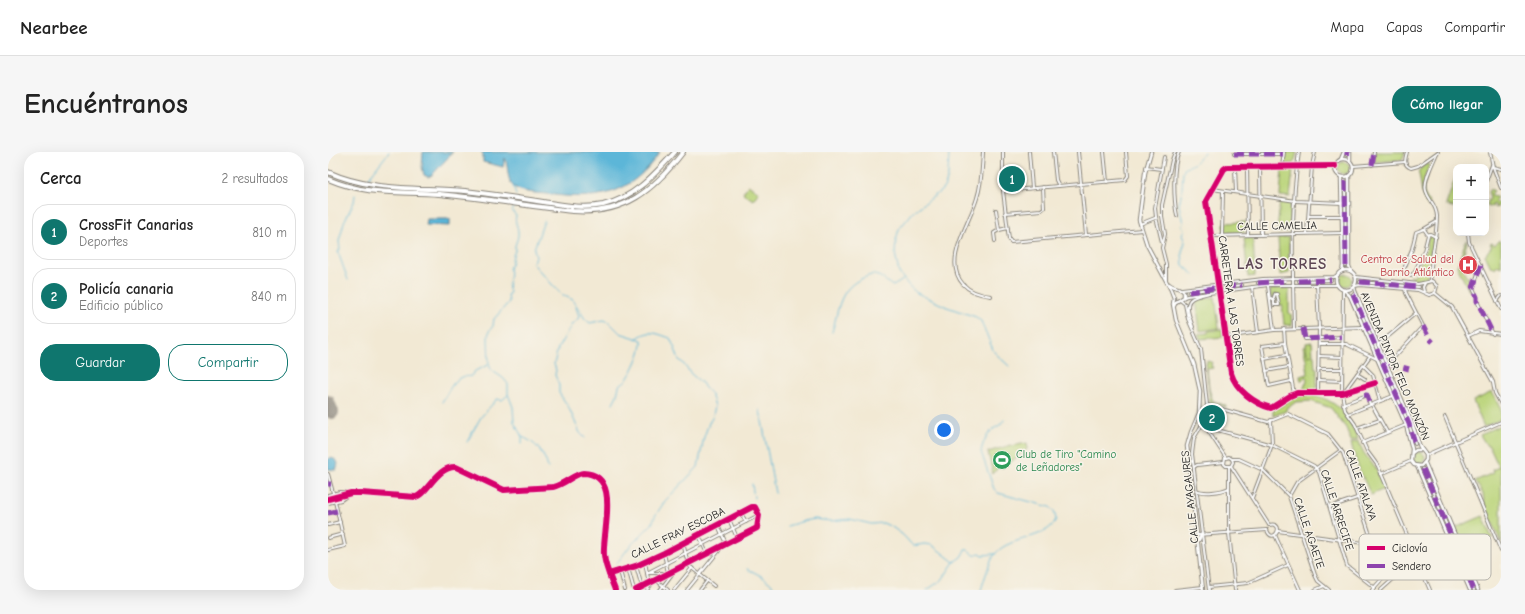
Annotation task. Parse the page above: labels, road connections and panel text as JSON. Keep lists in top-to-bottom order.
{
  "streets": {
    "street": [
      "CALLE CAMELIA",
      "CARRETERA A LAS TORRES",
      "AVENIDA PINTOR FELO MONZÓN",
      "CALLE ATALAYA",
      "CALLE AYAGAURES",
      "CALLE ARRECIFE",
      "CALLE FRAY ESCOBA",
      "CALLE AGAETE"
    ]
  },
  "crossings": [
    ["CALLE CAMELIA", "CARRETERA A LAS TORRES"],
    ["CALLE ATALAYA", "CALLE AYAGAURES"],
    ["CALLE ATALAYA", "CALLE ARRECIFE"]
  ],
  "districts": ["LAS TORRES"],
  "places": {
    "hospital": ["Centro de Salud del Barrio Atlántico"],
    "sports": ["Club de Tiro \"Camino de Leñadores\""]
  },
  "legend": ["Ciclovía", "Sendero"],
  "page": {
    "header": "Nearbee",
    "nav": ["Mapa", "Capas", "Compartir"],
    "buttons": [
      "Cómo llegar",
      ["Guardar", "Compartir"]
    ],
    "title": "Encuéntranos",
    "heading": ["Cerca", "2 resultados"],
    "map_buttons": ["+", "−"],
    "pins": ["1", "2"],
    "list": [
      {
        "mark": "1",
        "name": "CrossFit Canarias",
        "note": "Deportes",
        "value": "810 m"
      },
      {
        "mark": "2",
        "name": "Policía canaria",
        "note": "Edificio público",
        "value": "840 m"
      }
    ]
  }
}
